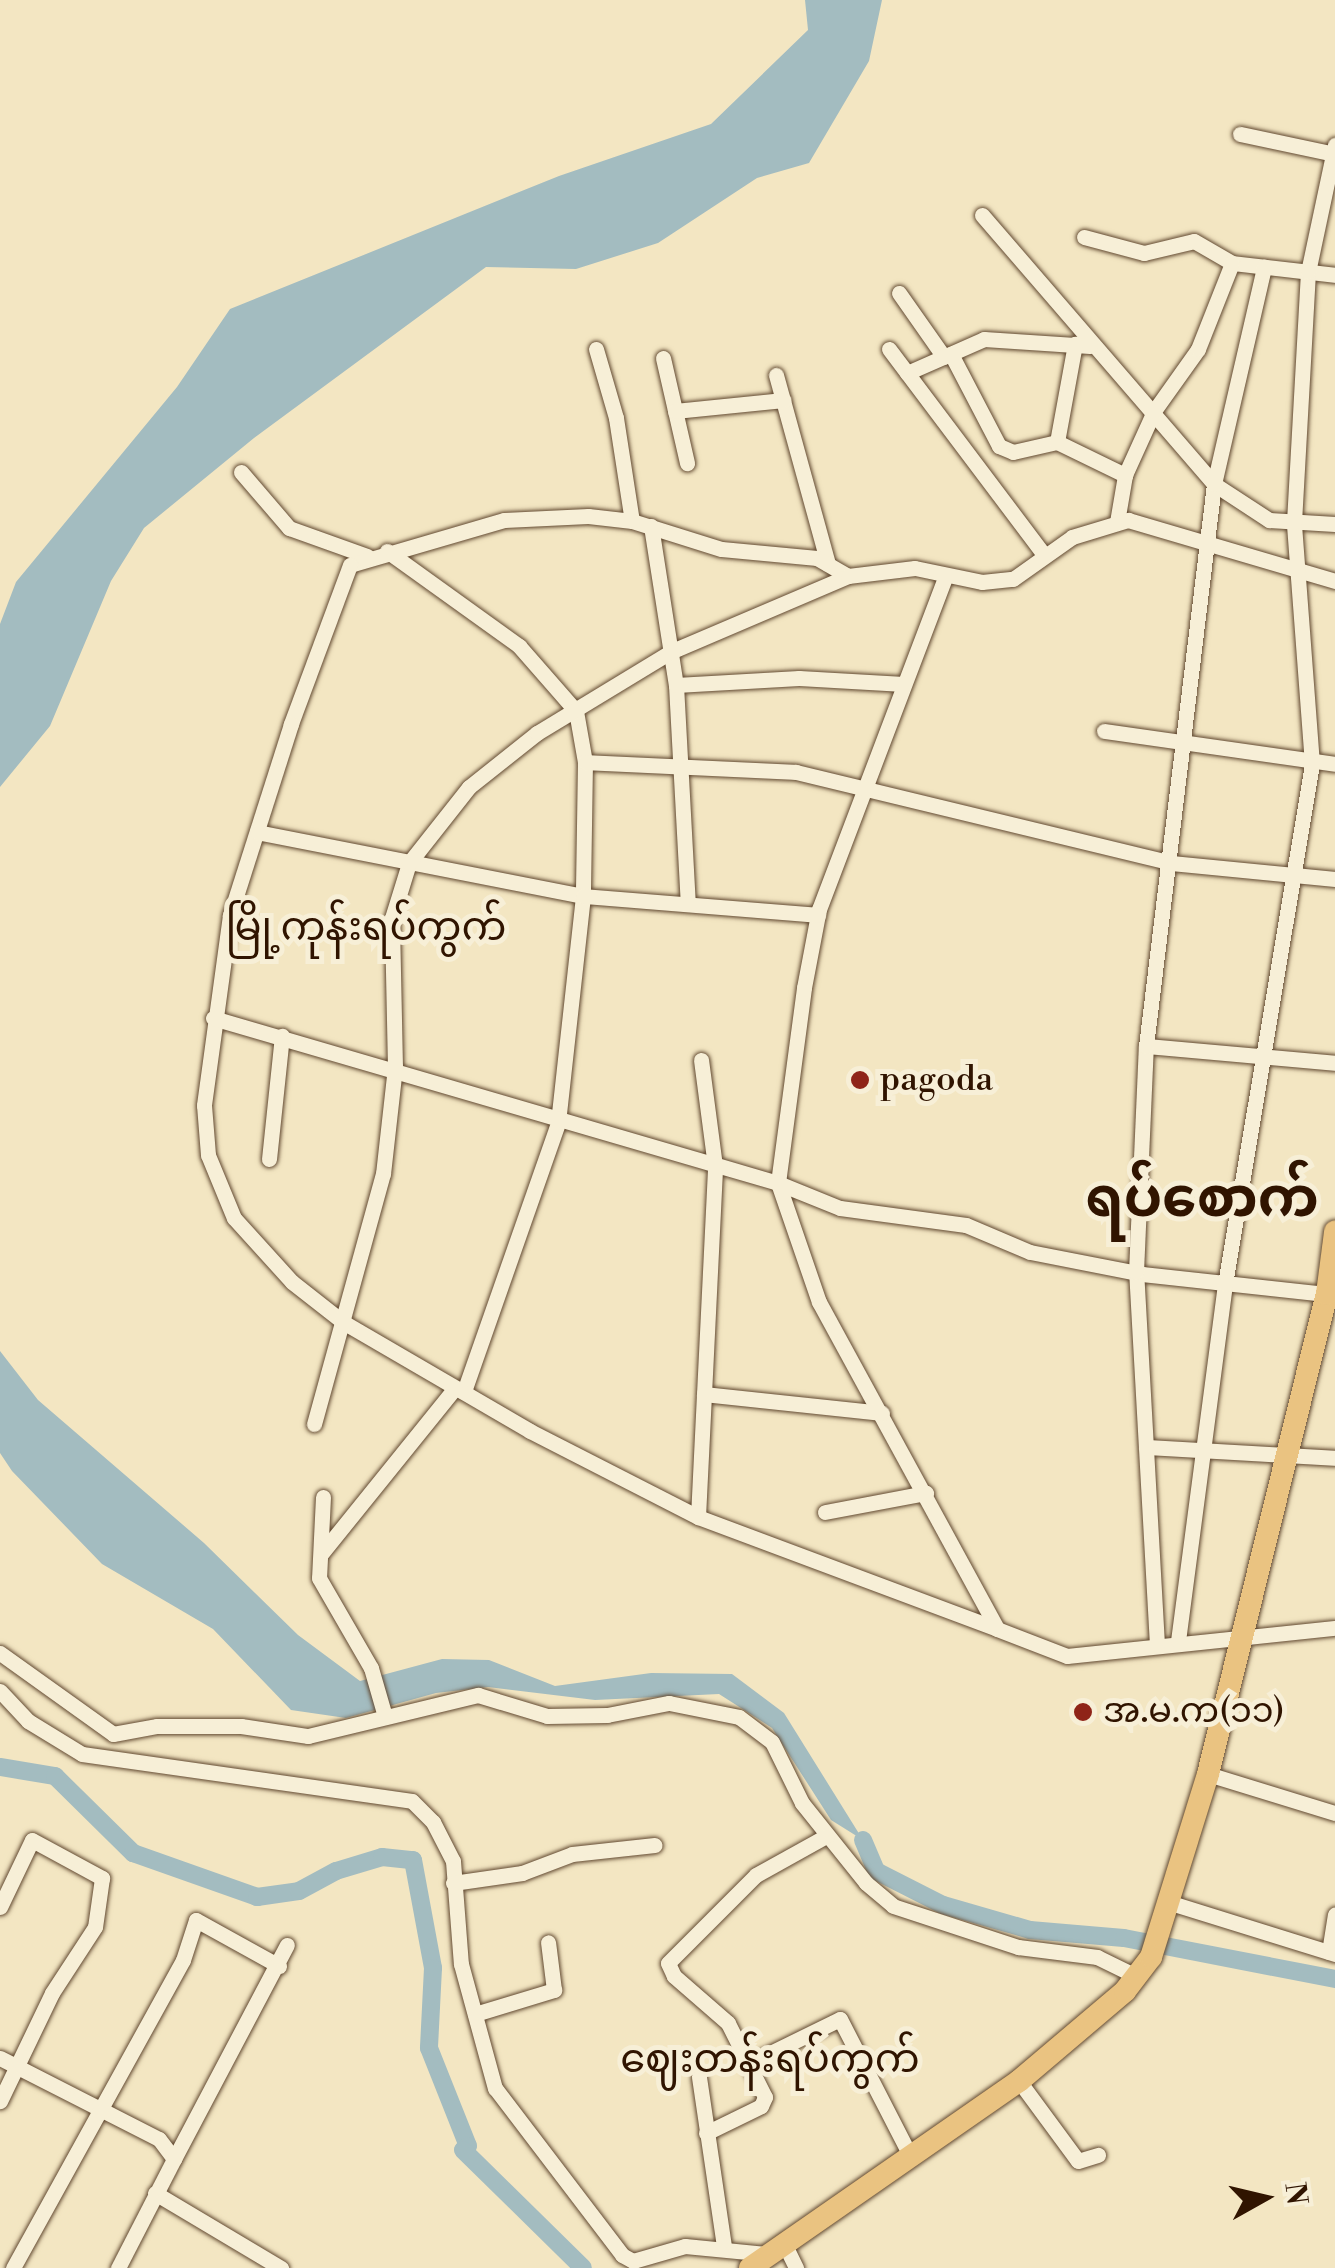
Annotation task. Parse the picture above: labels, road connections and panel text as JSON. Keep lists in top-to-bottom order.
{
  "districts": ["မြို့ကုန်းရပ်ကွက်", "ရပ်စောက်", "ဈေးတန်းရပ်ကွက်"],
  "places": ["pagoda", "အ.မ.က(၁၁)"],
  "north": "right"
}
